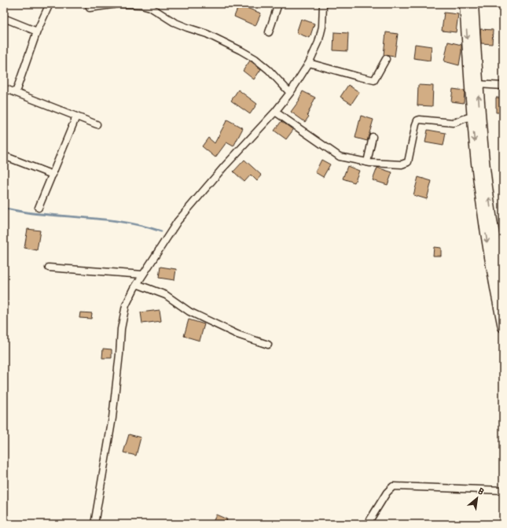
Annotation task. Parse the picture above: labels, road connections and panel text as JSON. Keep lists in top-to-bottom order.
{
  "north": "top right"
}
